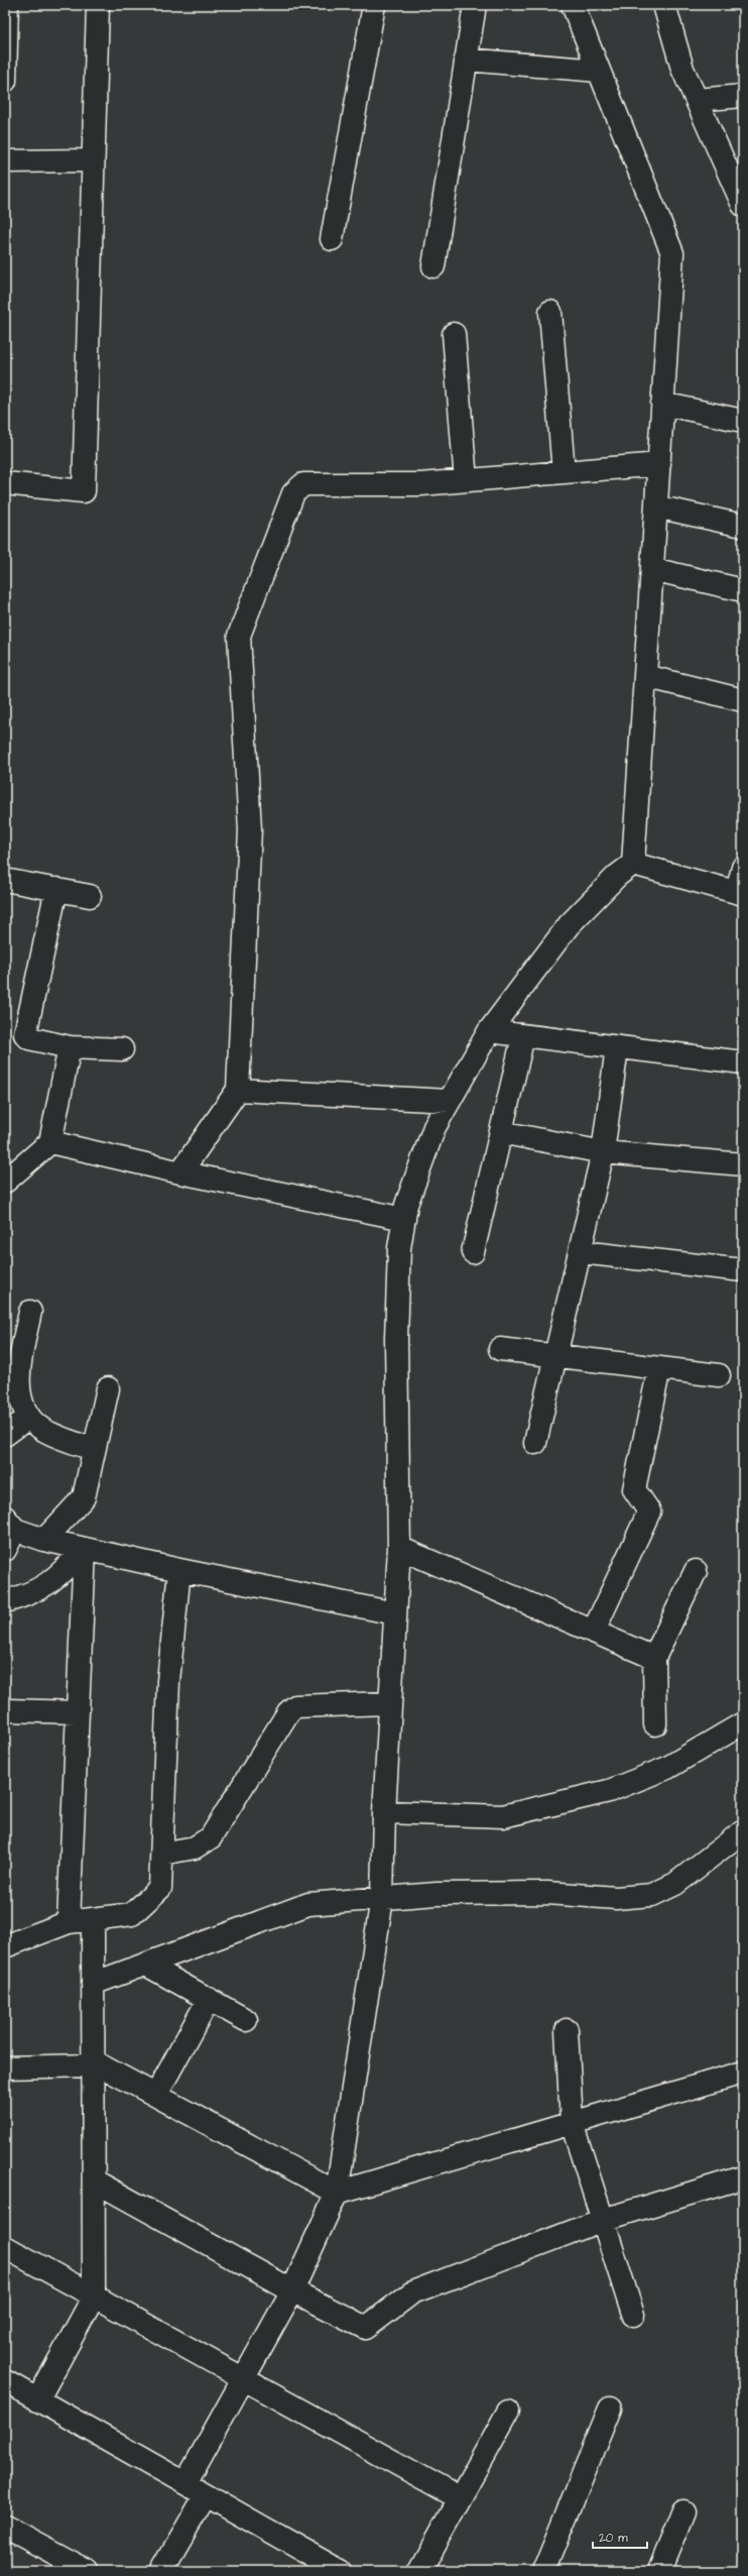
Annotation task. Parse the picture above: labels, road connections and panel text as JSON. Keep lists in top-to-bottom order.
{
  "scale_bar": "20 m"
}
